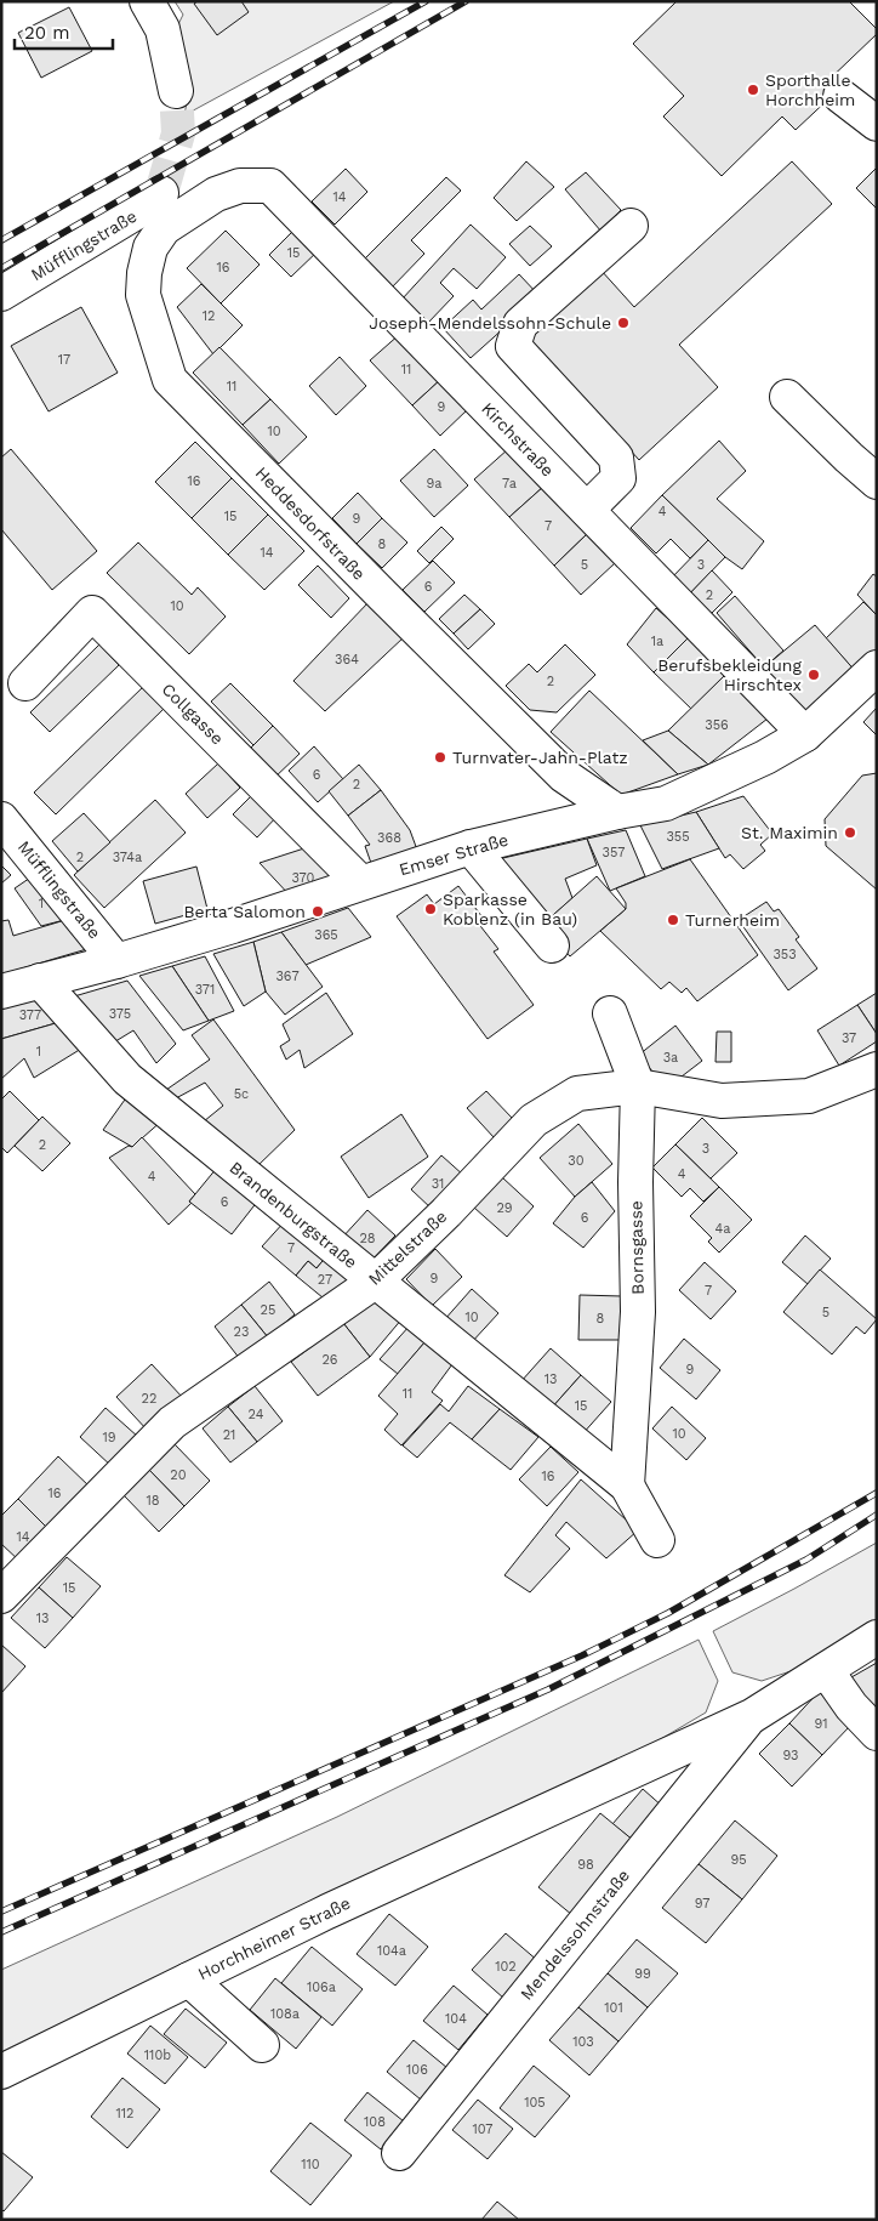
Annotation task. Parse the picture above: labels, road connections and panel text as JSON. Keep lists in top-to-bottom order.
{
  "streets": {
    "street": [
      "Müfflingstraße",
      "Kirchstraße",
      "Heddesdorfstraße",
      "Collgasse",
      "Emser Straße",
      "Brandenburgstraße",
      "Mittelstraße",
      "Bornsgasse",
      "Mendelssohnstraße",
      "Horchheimer Straße"
    ]
  },
  "crossings": [
    ["Müfflingstraße", "Emser Straße"],
    ["Kirchstraße", "Heddesdorfstraße"],
    ["Kirchstraße", "Emser Straße"],
    ["Heddesdorfstraße", "Emser Straße"],
    ["Collgasse", "Emser Straße"],
    ["Emser Straße", "Brandenburgstraße"],
    ["Brandenburgstraße", "Mittelstraße"],
    ["Brandenburgstraße", "Bornsgasse"],
    ["Mittelstraße", "Bornsgasse"],
    ["Mendelssohnstraße", "Horchheimer Straße"]
  ],
  "places": [
    "Sporthalle Horchheim",
    "Joseph-Mendelssohn-Schule",
    "Berufsbekleidung Hirschtex",
    "Turnvater-Jahn-Platz",
    "St. Maximin",
    "Sparkasse Koblenz (in Bau)",
    "Berta Salomon",
    "Turnerheim"
  ],
  "house_numbers": [
    "14",
    "15",
    "16",
    "12",
    "17",
    "11",
    "11",
    "9",
    "10",
    "16",
    "9a",
    "7a",
    "4",
    "15",
    "9",
    "7",
    "8",
    "14",
    "5",
    "3",
    "6",
    "2",
    "10",
    "1a",
    "364",
    "2",
    "356",
    "6",
    "2",
    "355",
    "368",
    "357",
    "2",
    "374a",
    "370",
    "1",
    "365",
    "353",
    "367",
    "371",
    "375",
    "377",
    "37",
    "1",
    "3a",
    "5c",
    "2",
    "3",
    "30",
    "4",
    "4",
    "31",
    "6",
    "29",
    "6",
    "4a",
    "28",
    "7",
    "9",
    "27",
    "7",
    "25",
    "5",
    "10",
    "8",
    "23",
    "26",
    "9",
    "13",
    "11",
    "22",
    "15",
    "24",
    "10",
    "21",
    "19",
    "20",
    "16",
    "16",
    "18",
    "14",
    "15",
    "13",
    "91",
    "93",
    "95",
    "98",
    "97",
    "104a",
    "102",
    "99",
    "106a",
    "101",
    "108a",
    "104",
    "103",
    "110b",
    "106",
    "105",
    "112",
    "108",
    "107",
    "110"
  ],
  "scale_bar": "20 m"
}
